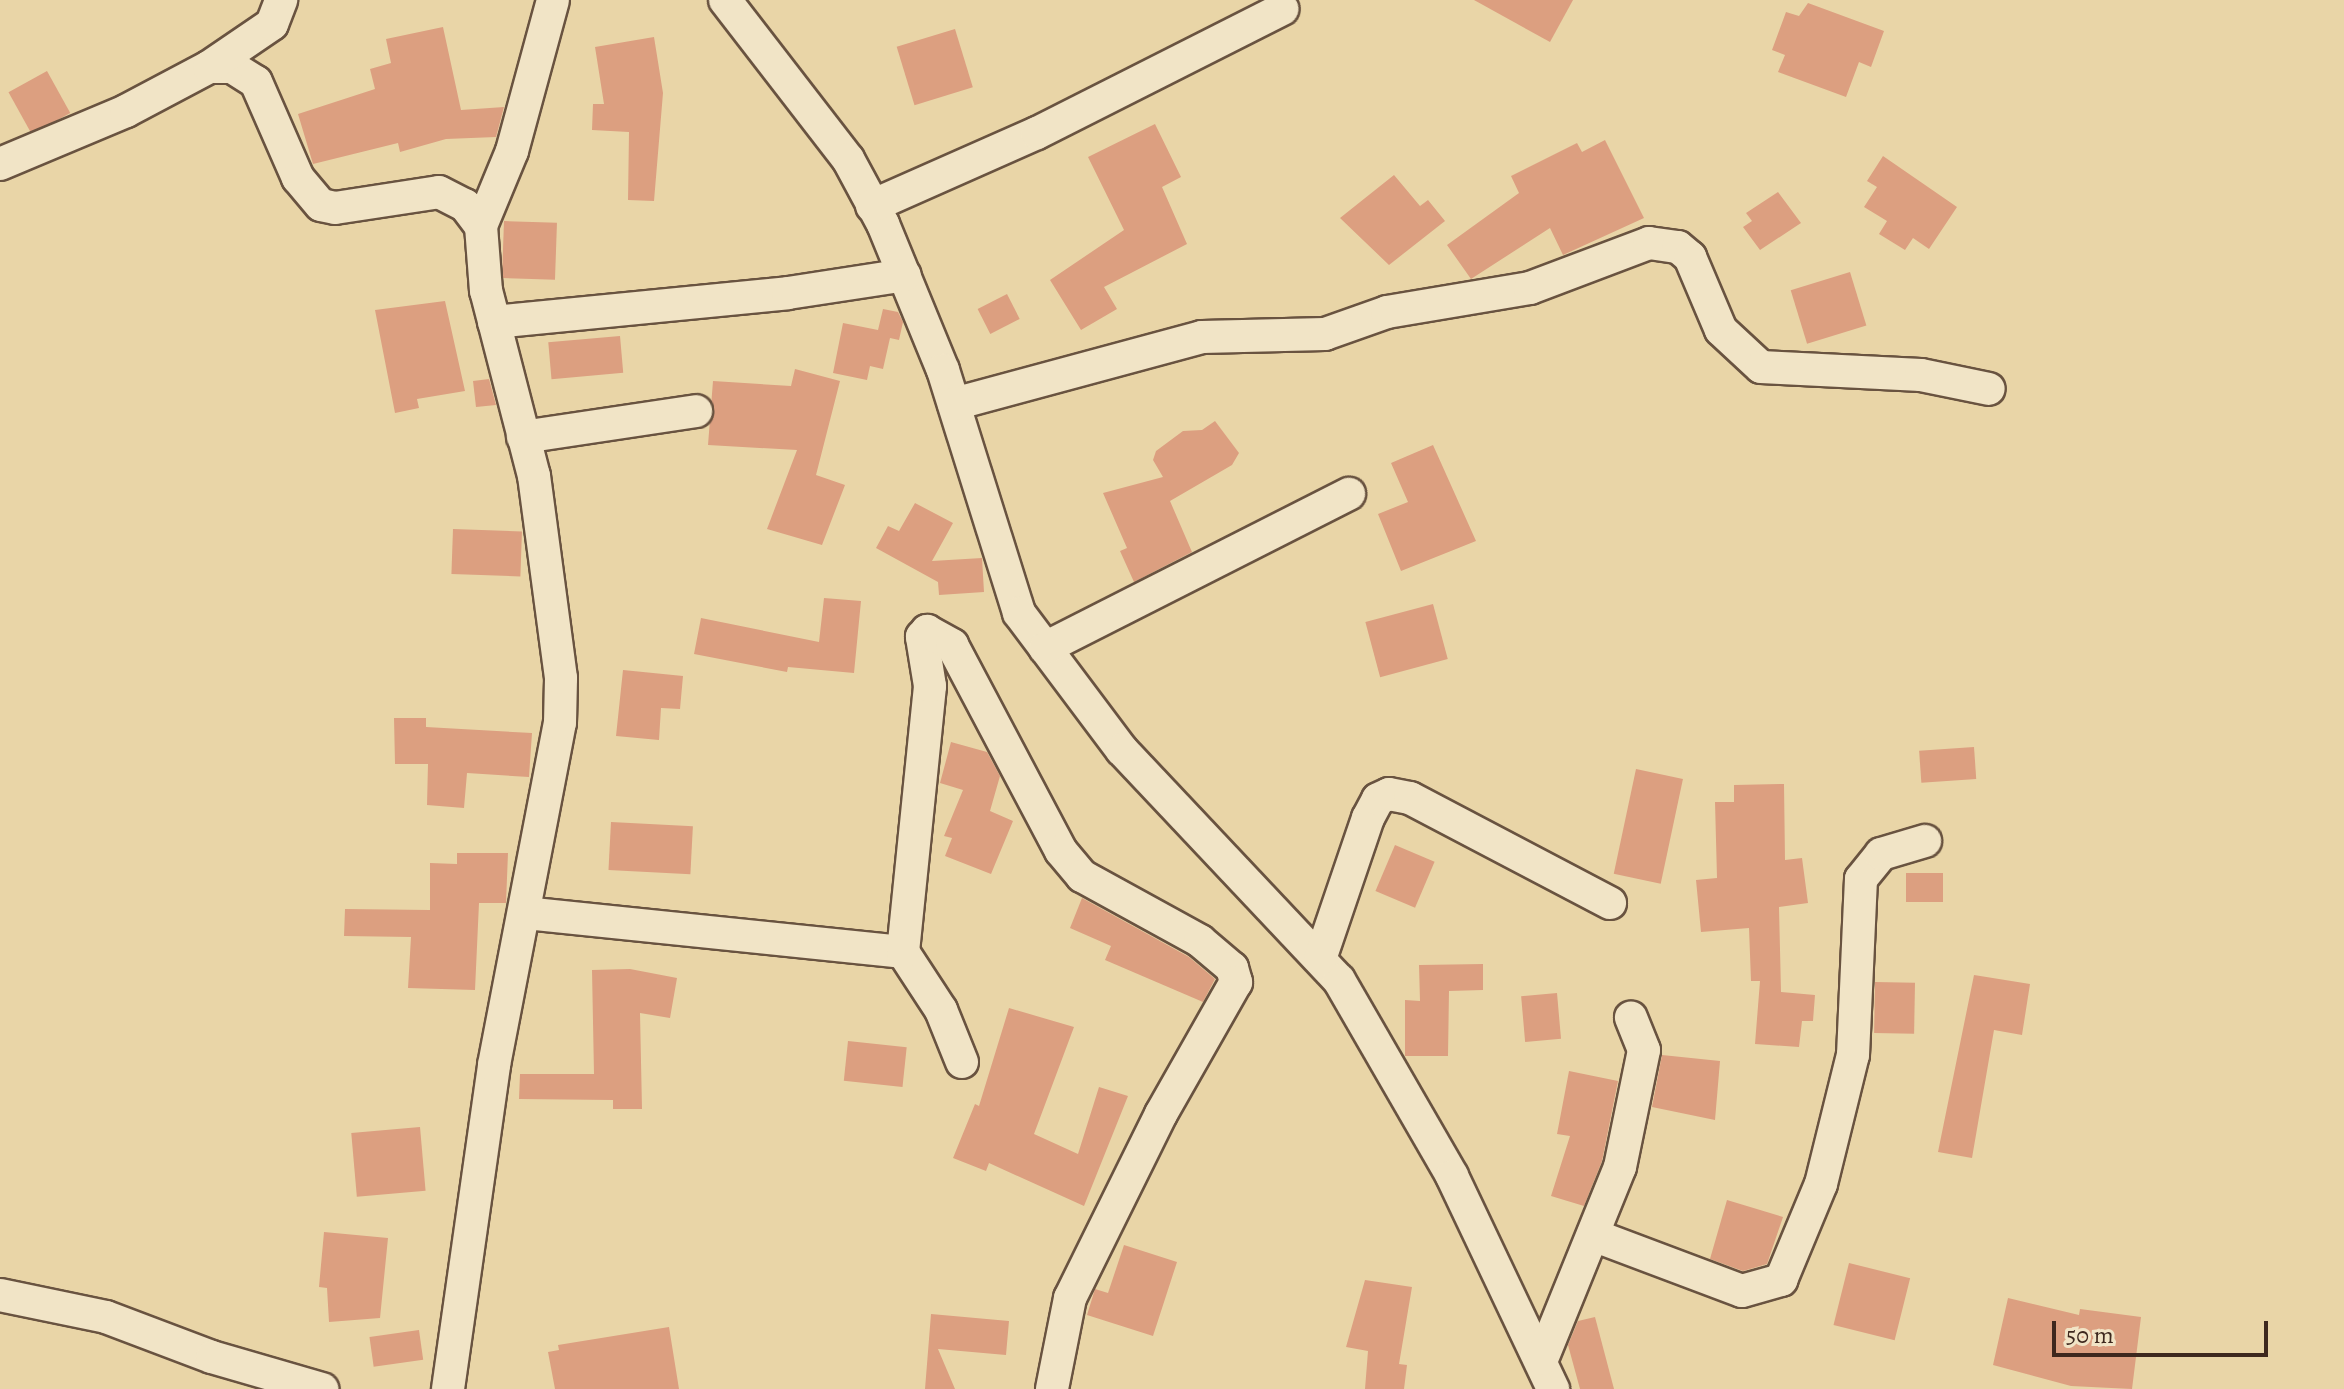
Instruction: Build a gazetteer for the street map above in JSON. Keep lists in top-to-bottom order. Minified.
{"scale_bar":"50 m"}
